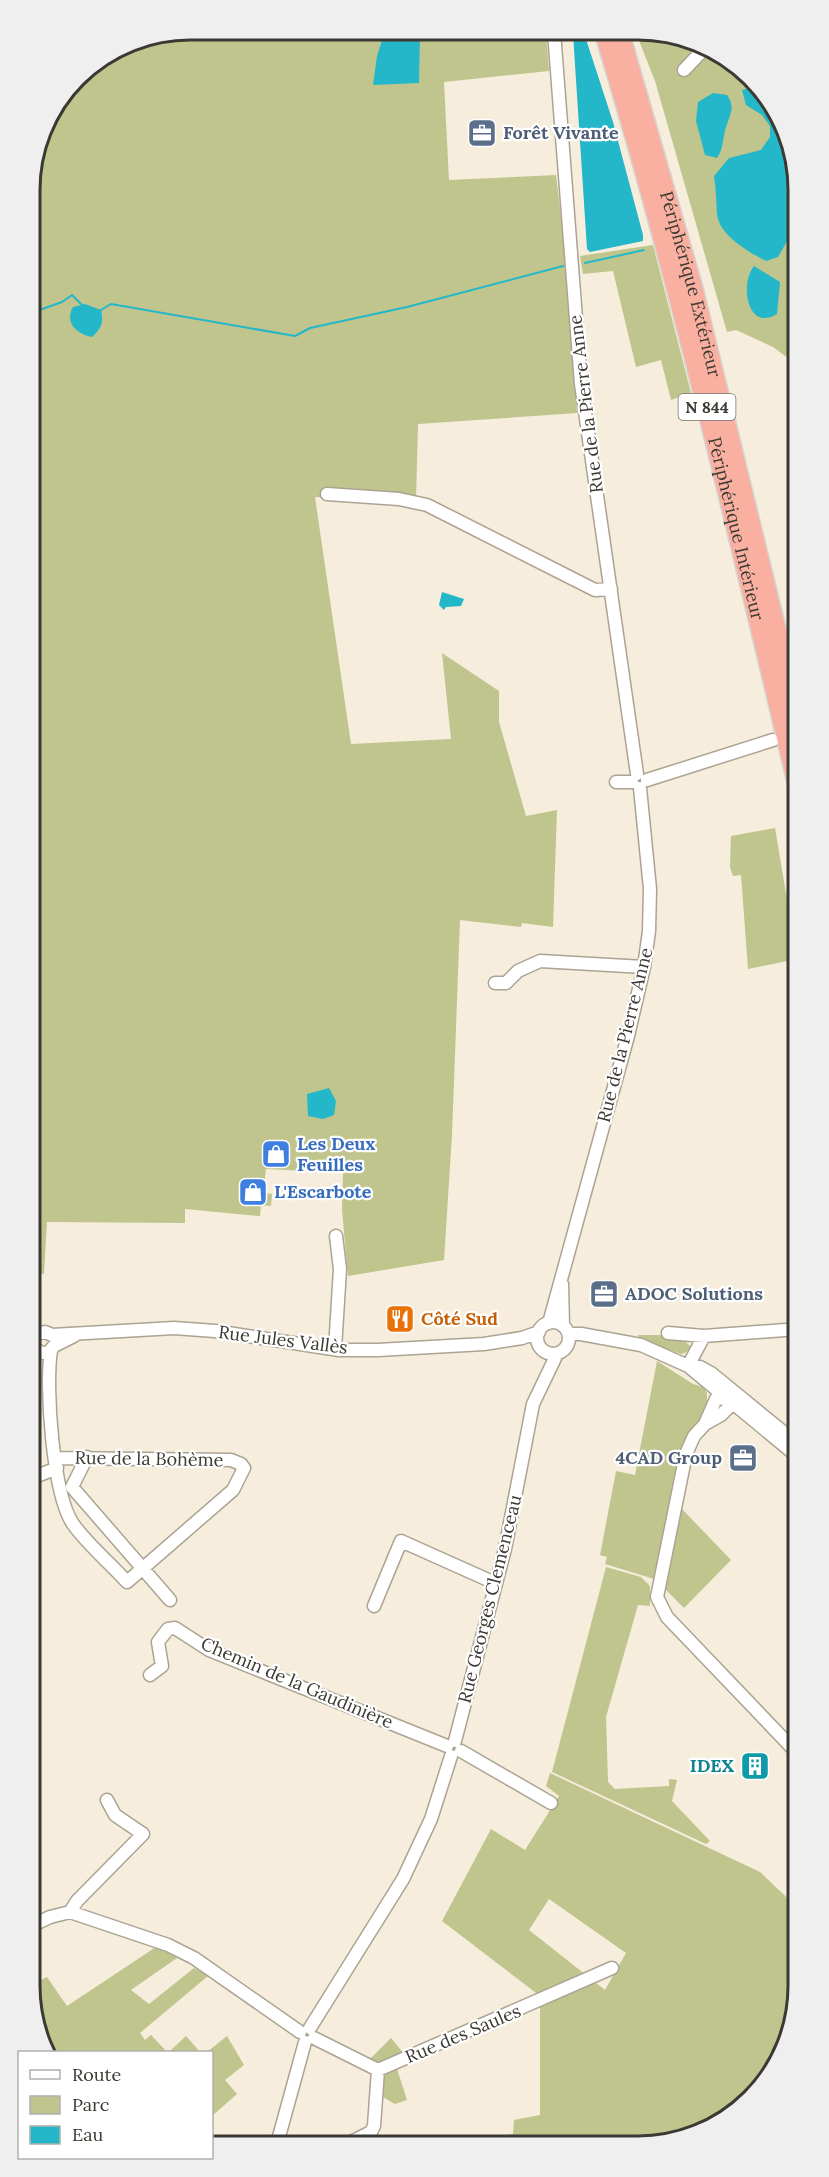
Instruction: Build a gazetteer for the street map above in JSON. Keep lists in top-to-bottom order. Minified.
{"streets":{"highway":["Périphérique Extérieur","N 844","Périphérique Intérieur"],"street":["Rue de la Pierre Anne","Rue Jules Vallès","Rue de la Bohème","Rue Georges Clemenceau","Chemin de la Gaudinière","Rue des Saules"]},"crossings":[["Rue Jules Vallès","Rue Georges Clemenceau"],["Rue Georges Clemenceau","Chemin de la Gaudinière"]],"places":{"office":["Forêt Vivante","ADOC Solutions","4CAD Group"],"shop":["Les Deux Feuilles","L'Escarbote"],"restaurant":["Côté Sud"],"building":["IDEX"]},"legend":["Route","Parc","Eau"]}
